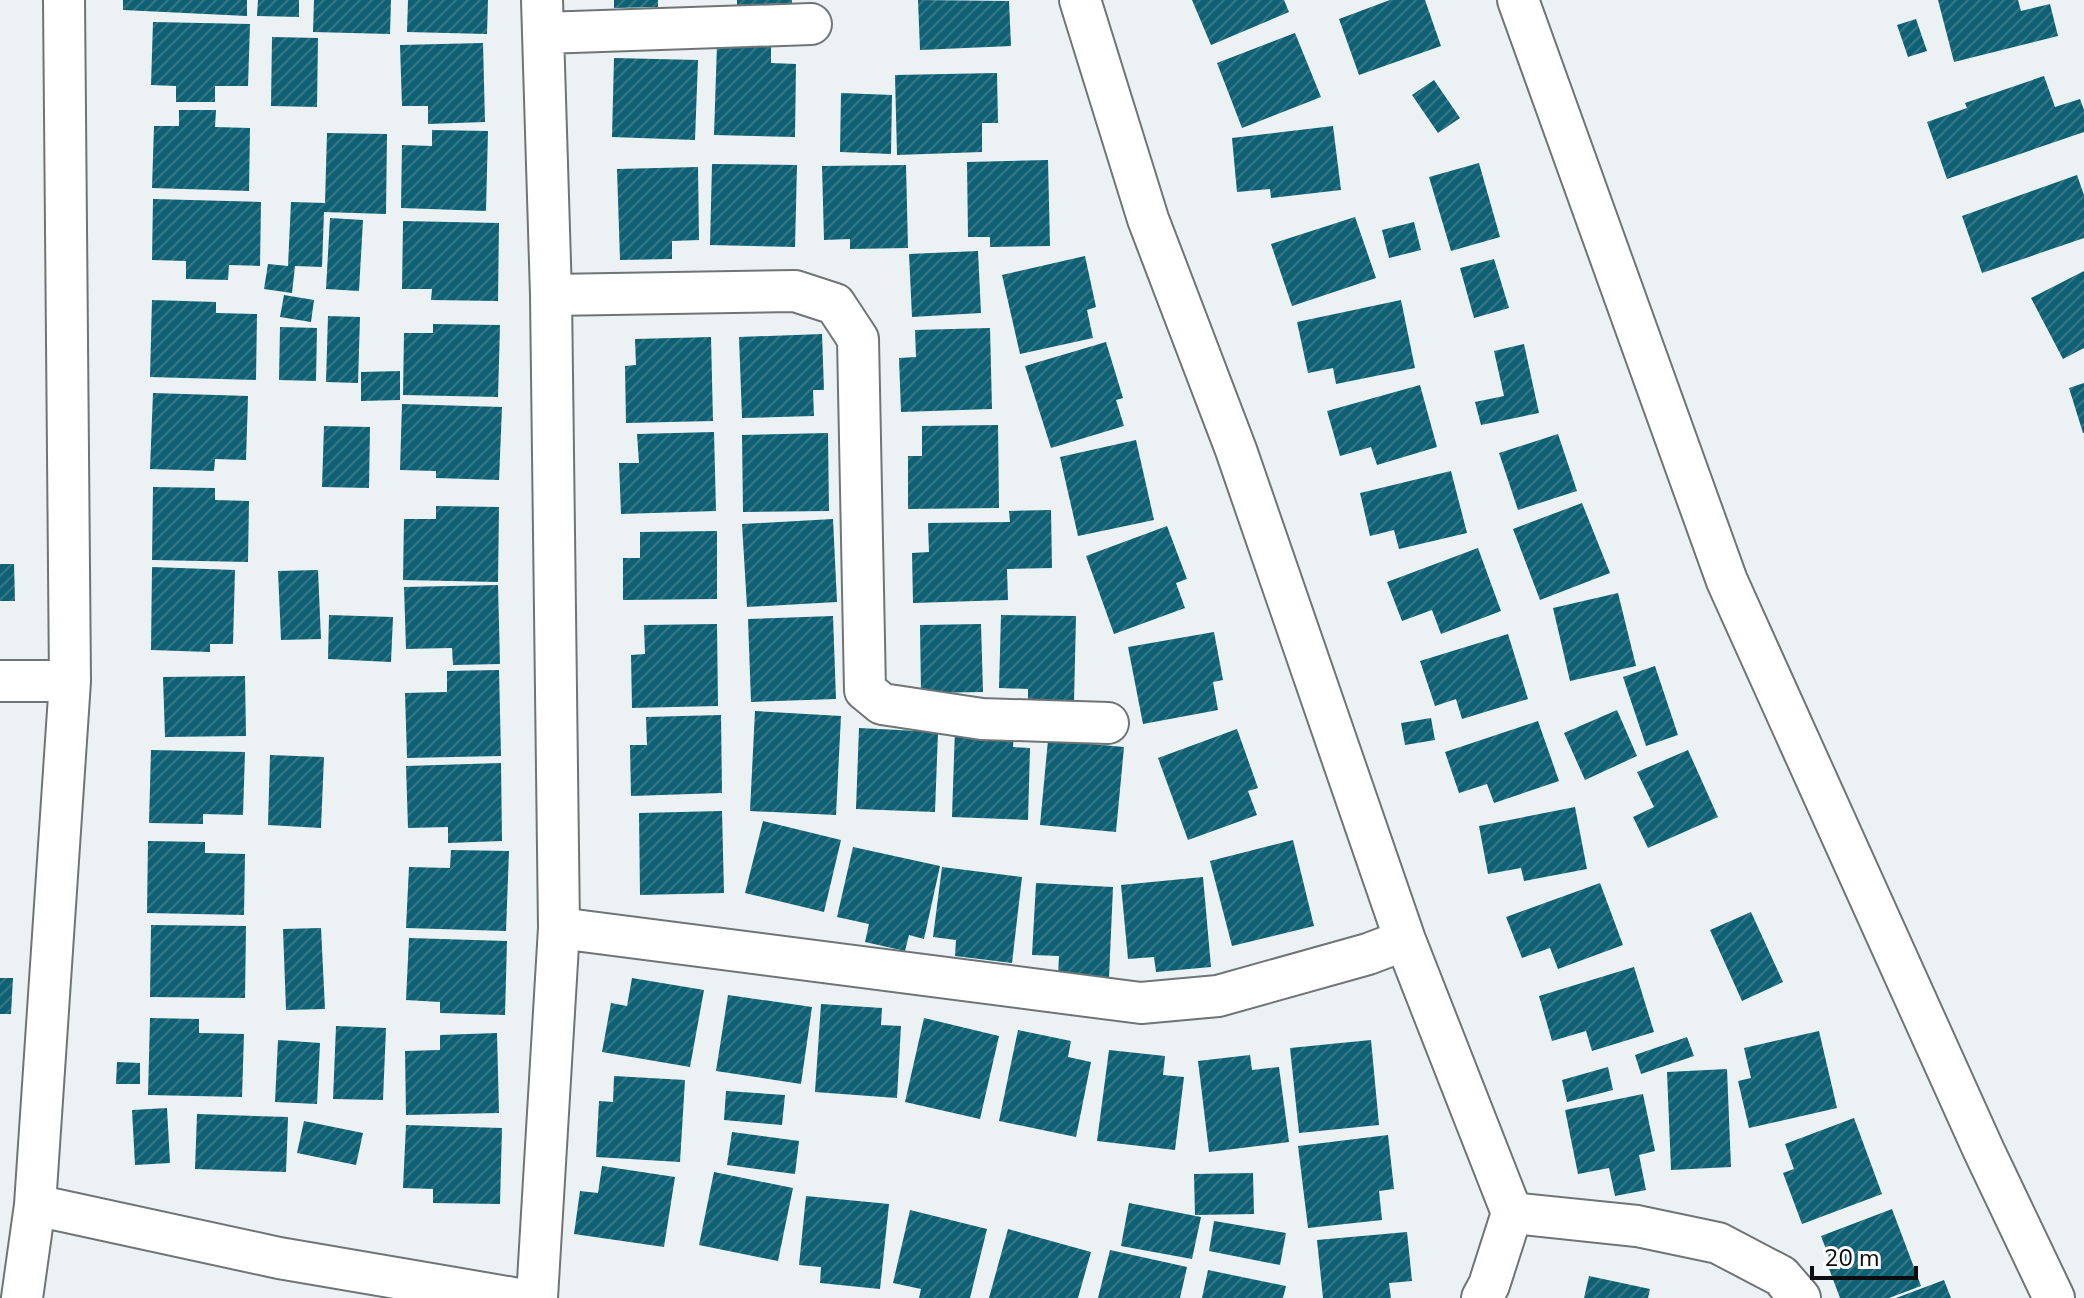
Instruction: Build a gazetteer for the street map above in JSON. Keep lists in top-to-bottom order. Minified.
{"scale_bar":"20 m"}
